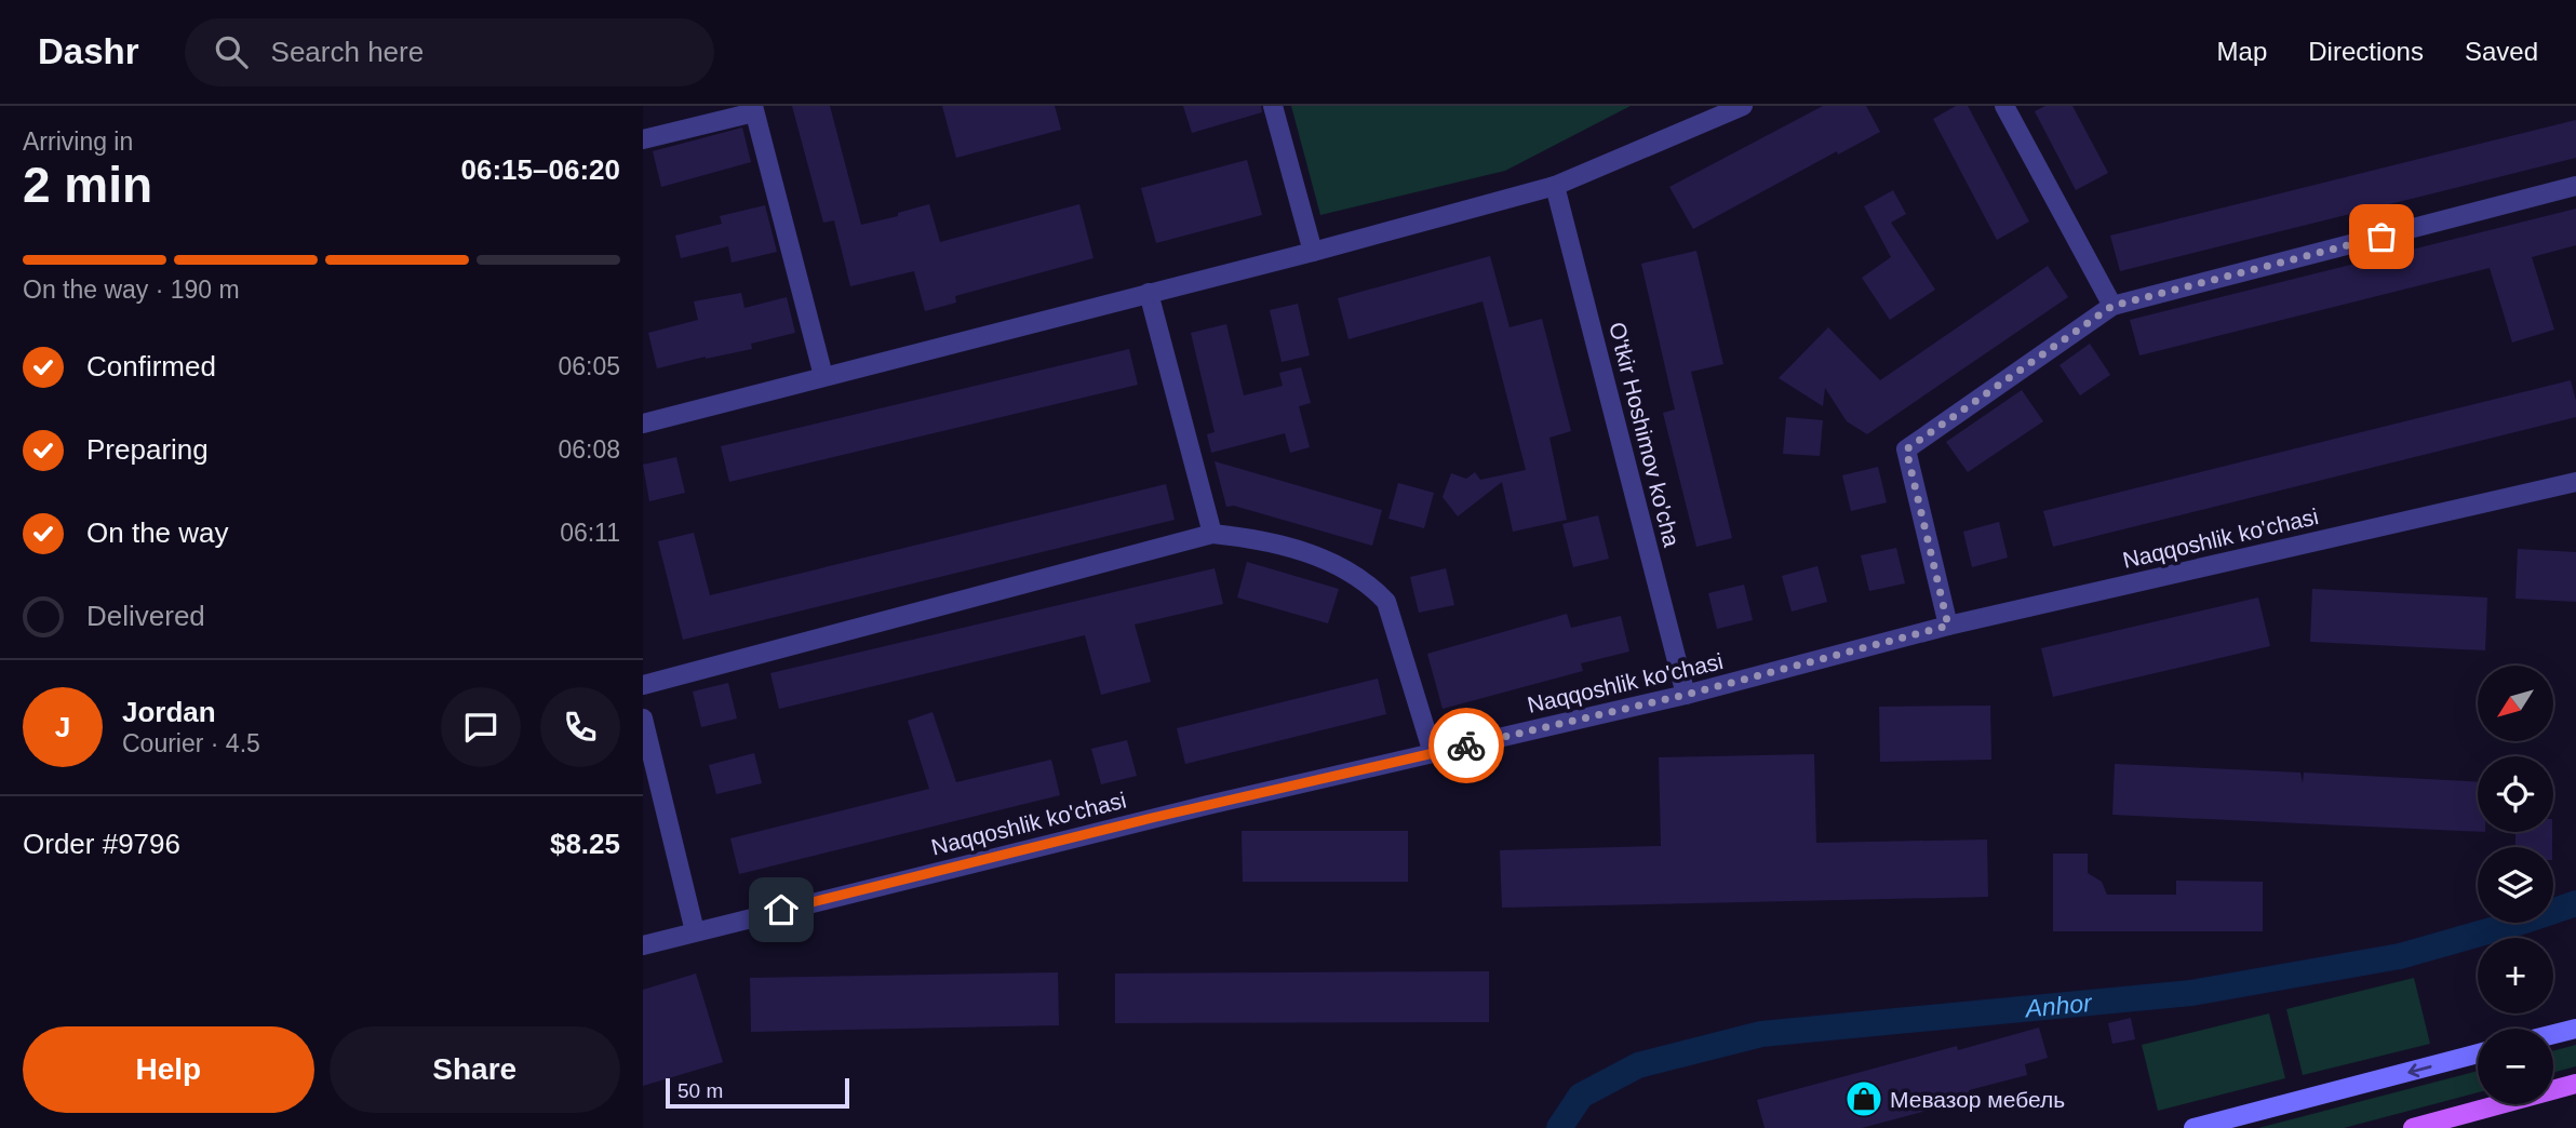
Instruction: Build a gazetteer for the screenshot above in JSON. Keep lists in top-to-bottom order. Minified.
{"streets":{"street":["O'tkir Hoshimov ko'cha","Naqqoshlik ko'chasi"]},"crossings":[["O'tkir Hoshimov ko'cha","Naqqoshlik ko'chasi"]],"water":["Anhor"],"places":{"shop":["Мевазор мебель"]},"scale_bar":"50 m","north":"bottom left","page":{"header":"Dashr","search":"Search here","nav":["Map","Directions","Saved"],"heading":["2 min","Arriving in","06:15–06:20"],"panel":["Jordan","Courier · 4.5","Order #9796","$8.25"],"bar":"On the way · 190 m","list":[["Confirmed","06:05"],["Preparing","06:08"],["On the way","06:11"],"Delivered"],"map_buttons":["+","−"],"round":"J","buttons":["Help","Share"],"scale":"50 m"}}
